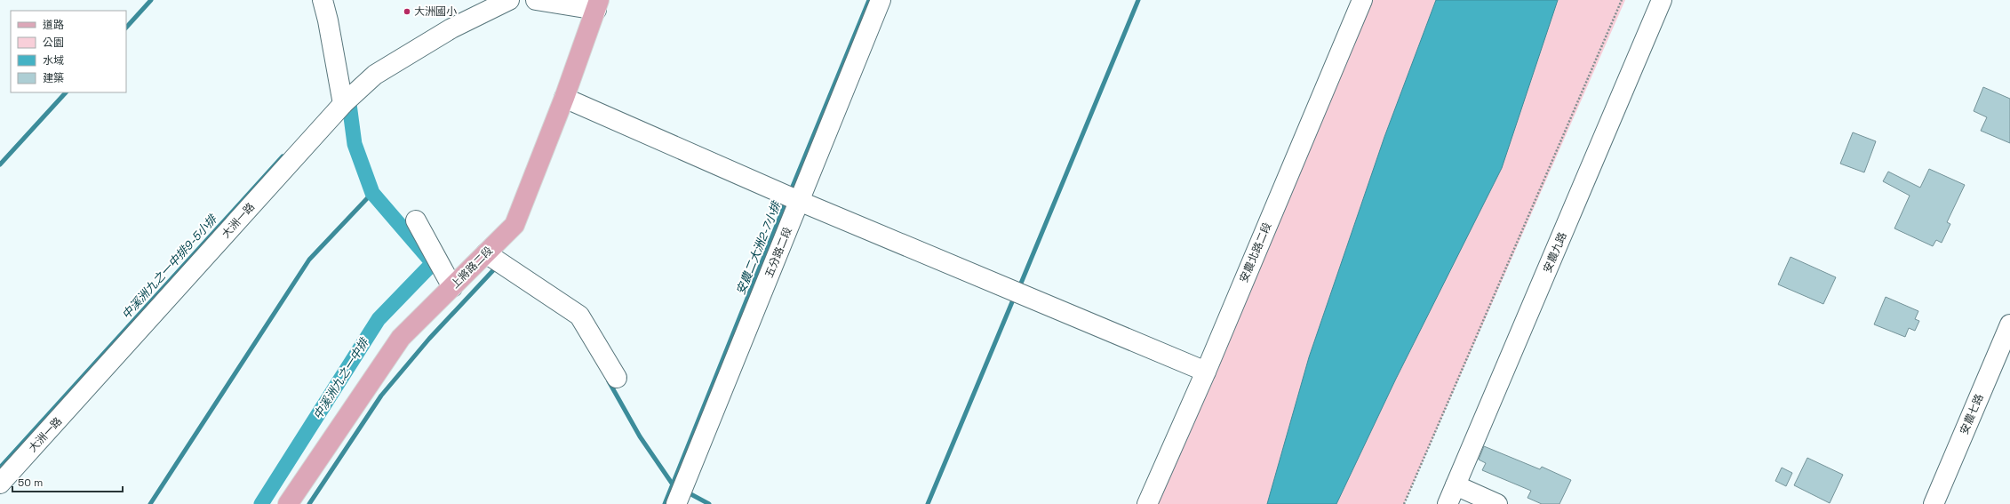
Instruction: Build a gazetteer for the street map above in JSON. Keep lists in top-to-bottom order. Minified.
{"streets":{"main road":["上將路二段"],"street":["大洲一路","五分路二段","安農北路二段","安農九路","安農七路"]},"water":["安農二大洲2-7小排","中溪洲九之一中排9-5小排","中溪洲九之一中排"],"places":["大洲國小"],"legend":["道路","公園","水域","建築"],"scale_bar":"50 m"}
